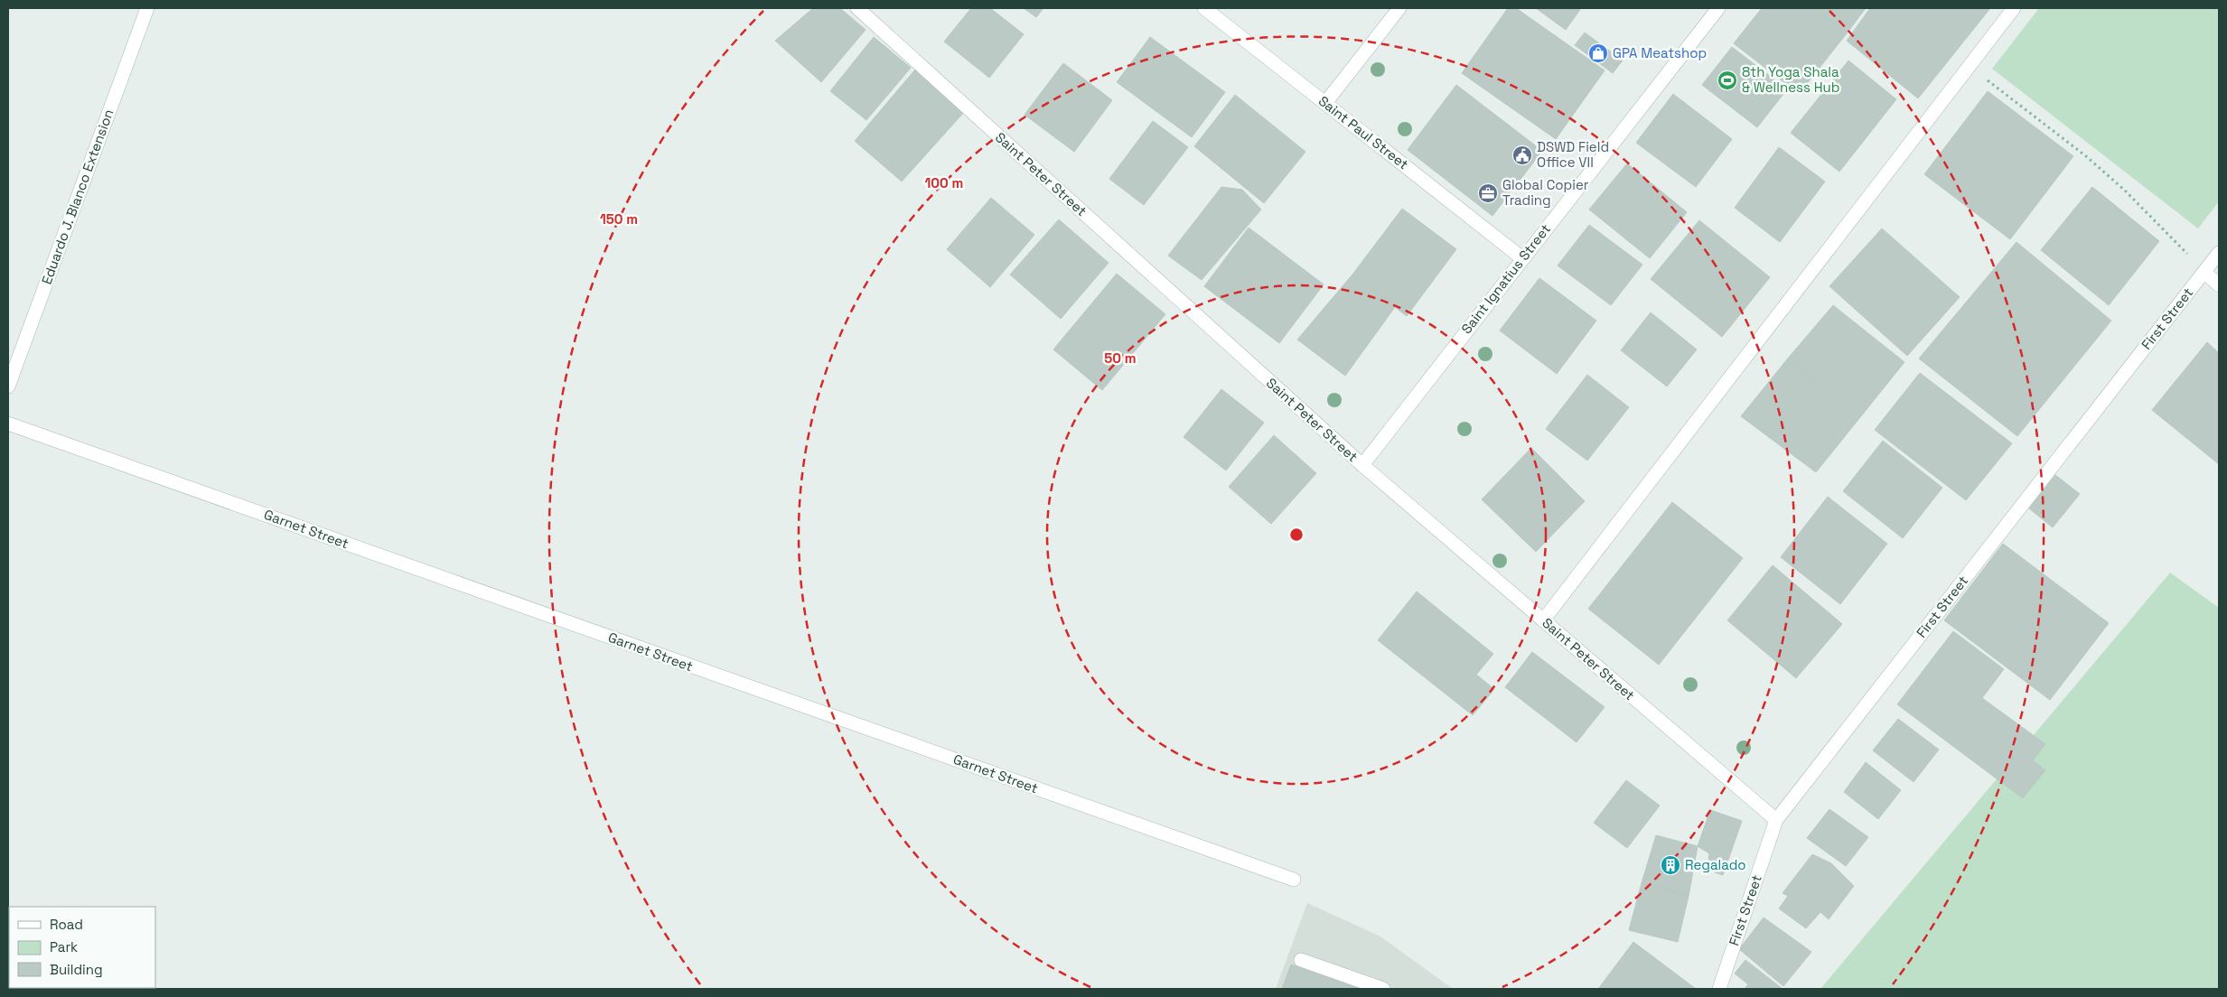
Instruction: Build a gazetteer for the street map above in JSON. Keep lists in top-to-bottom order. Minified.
{"streets":{"street":["Saint Paul Street","Saint Peter Street","Eduardo J. Blanco Extension","Saint Ignatius Street","First Street","Garnet Street"]},"crossings":[["Saint Paul Street","Saint Ignatius Street"],["Saint Peter Street","Saint Ignatius Street"],["Saint Peter Street","First Street"]],"places":{"shop":["GPA Meatshop"],"sports":["8th Yoga Shala & Wellness Hub"],"public building":["DSWD Field Office VII"],"office":["Global Copier Trading"],"building":["Regalado"]},"legend":["Road","Park","Building"],"rings":["100 m","150 m","50 m"]}
